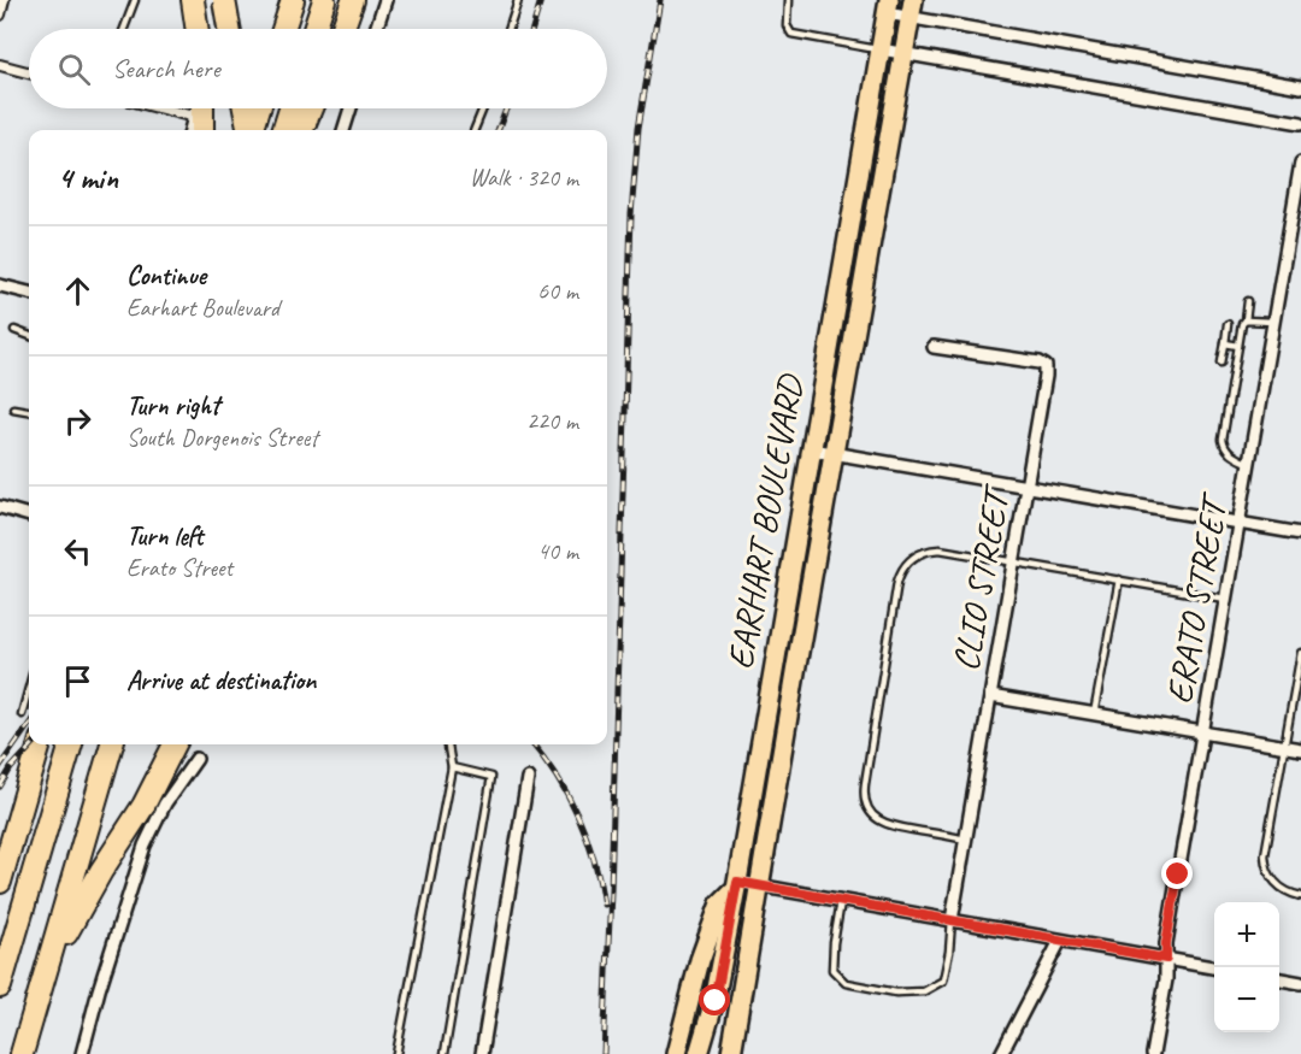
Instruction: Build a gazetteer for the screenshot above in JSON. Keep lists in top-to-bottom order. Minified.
{"streets":{"main road":["EARHART BOULEVARD"],"street":["CLIO STREET","ERATO STREET"]},"page":{"search":"Search here","heading":["4 min","Walk · 320 m"],"list":[["Continue","Earhart Boulevard","60 m"],["Turn right","South Dorgenois Street","220 m"],["Turn left","Erato Street","40 m"],"Arrive at destination"],"map_buttons":["+","−"]}}
